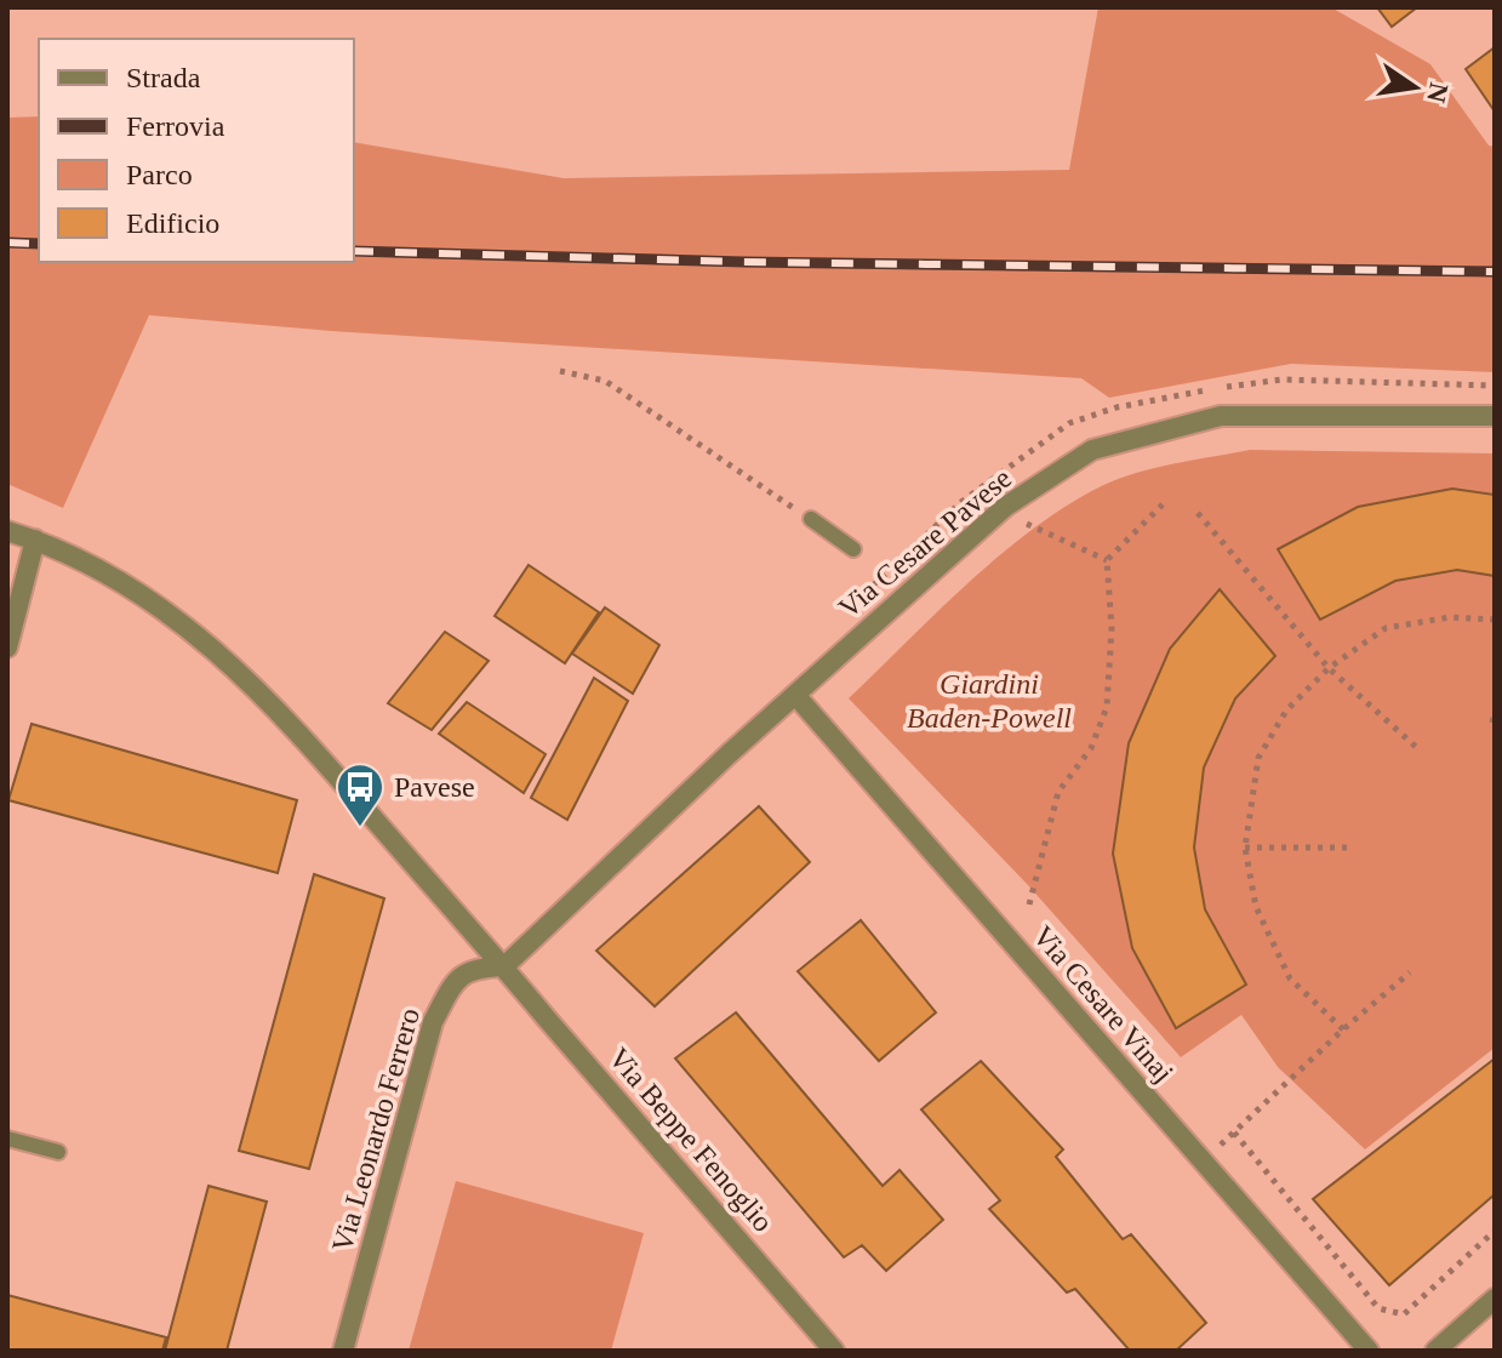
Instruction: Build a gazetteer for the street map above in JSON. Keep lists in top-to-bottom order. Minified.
{"streets":{"street":["Via Cesare Pavese","Via Cesare Vinaj","Via Leonardo Ferrero","Via Beppe Fenoglio"]},"crossings":[["Via Cesare Pavese","Via Cesare Vinaj"],["Via Cesare Pavese","Via Leonardo Ferrero"],["Via Cesare Pavese","Via Beppe Fenoglio"],["Via Leonardo Ferrero","Via Beppe Fenoglio"]],"parks":["Giardini Baden-Powell"],"places":{"bus stop":["Pavese"]},"legend":["Strada","Ferrovia","Parco","Edificio"],"north":"right"}
